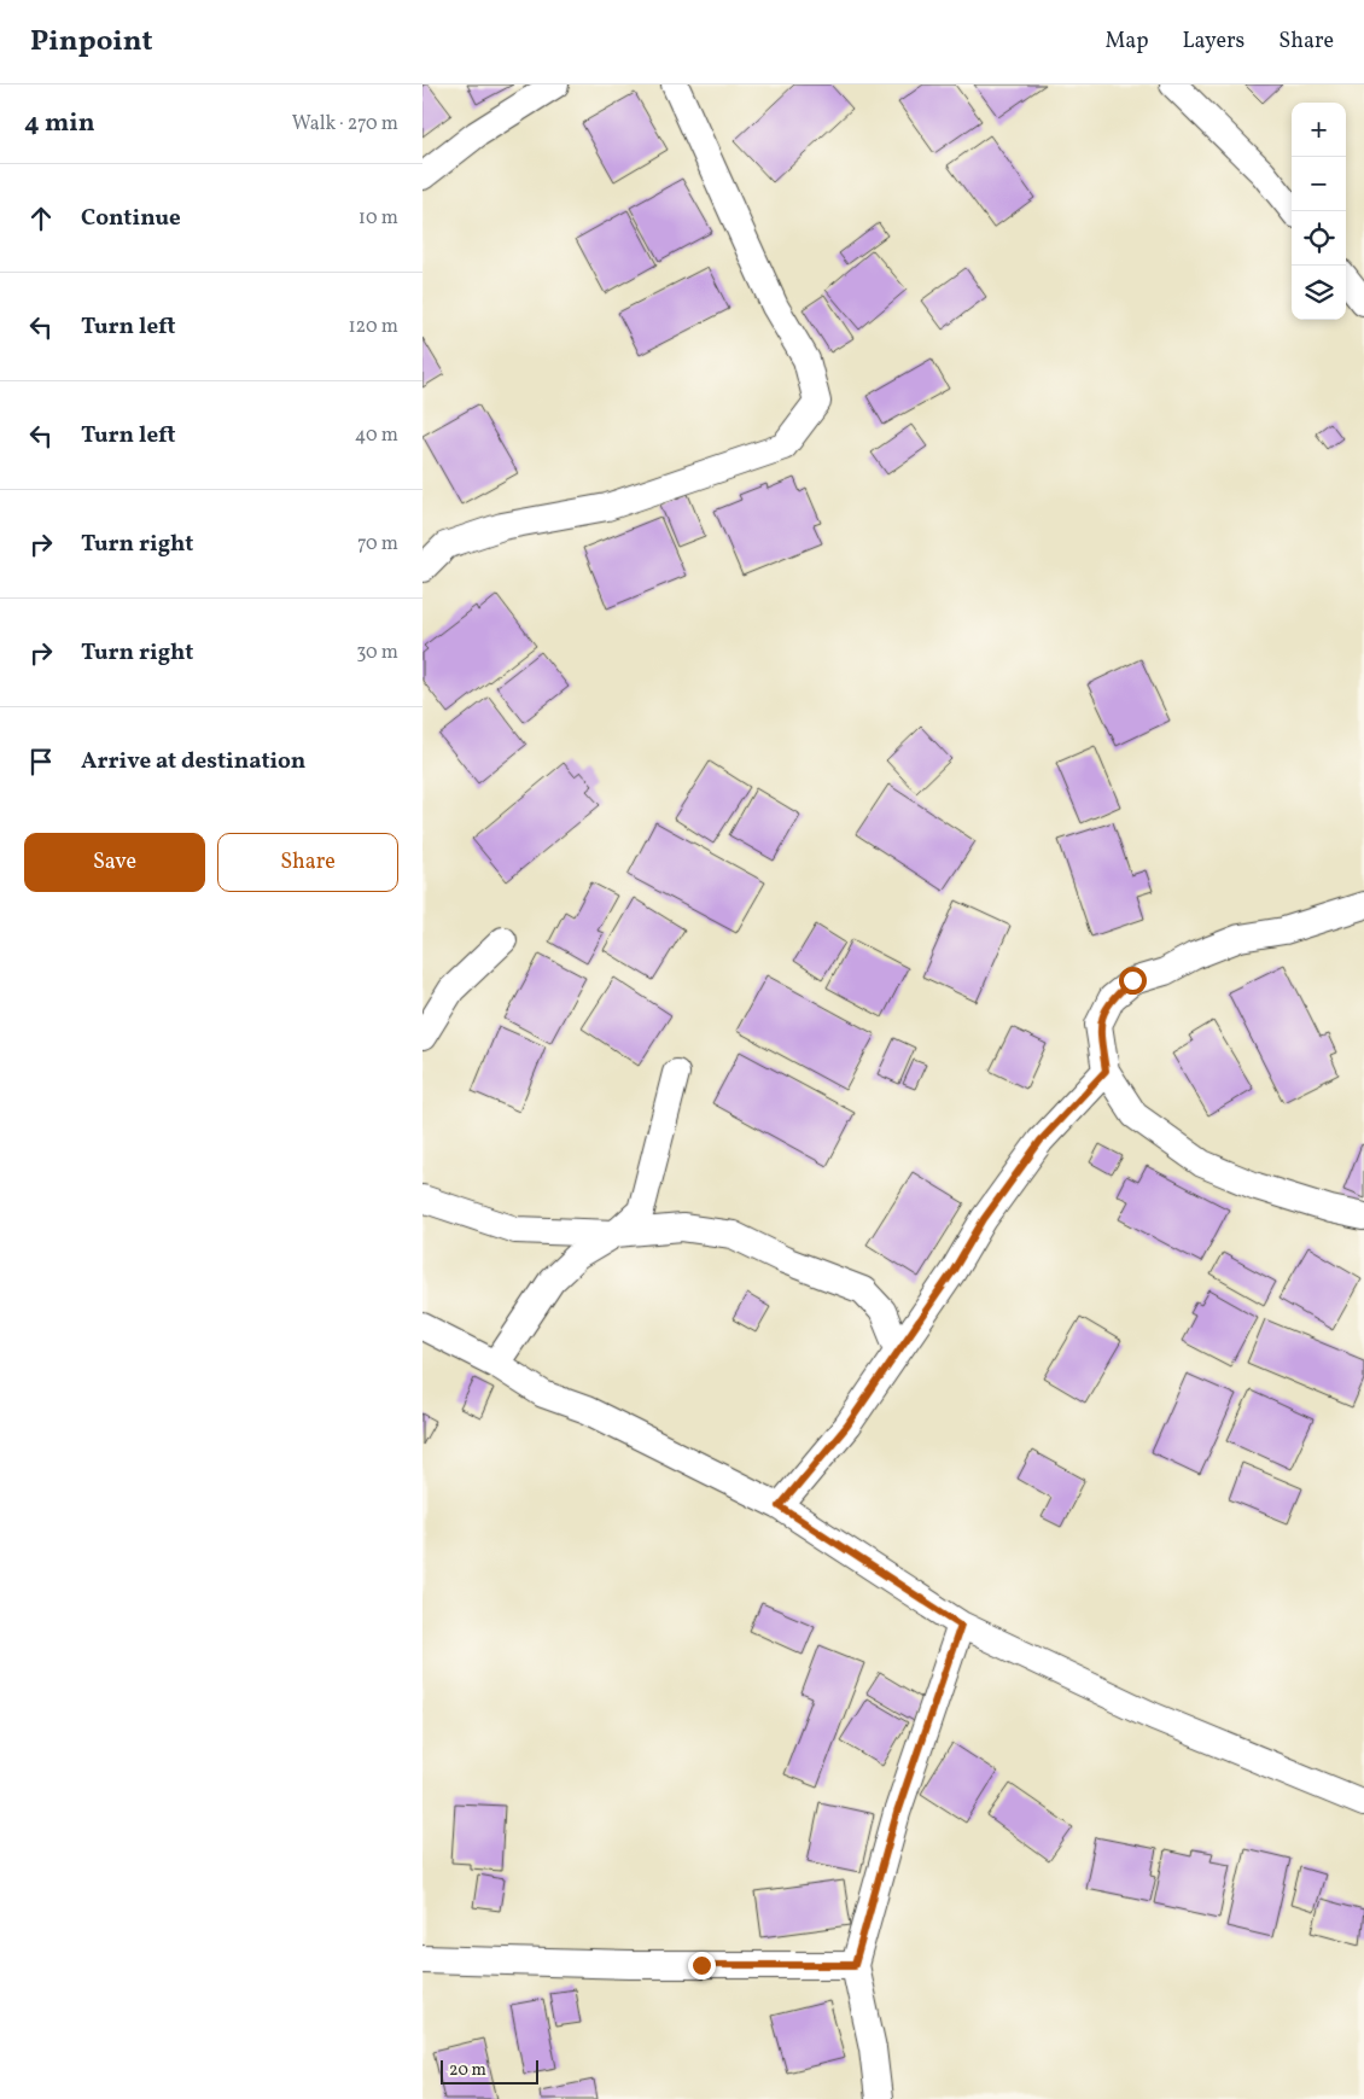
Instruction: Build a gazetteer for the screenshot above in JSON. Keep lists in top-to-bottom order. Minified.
{"scale_bar":"20 m","page":{"header":"Pinpoint","nav":["Map","Layers","Share"],"heading":["4 min","Walk · 270 m"],"map_buttons":["+","−"],"list":[["Continue","10 m"],["Turn left","120 m"],["Turn left","40 m"],["Turn right","70 m"],["Turn right","30 m"],"Arrive at destination"],"buttons":["Save","Share"],"scale":"20 m"}}
